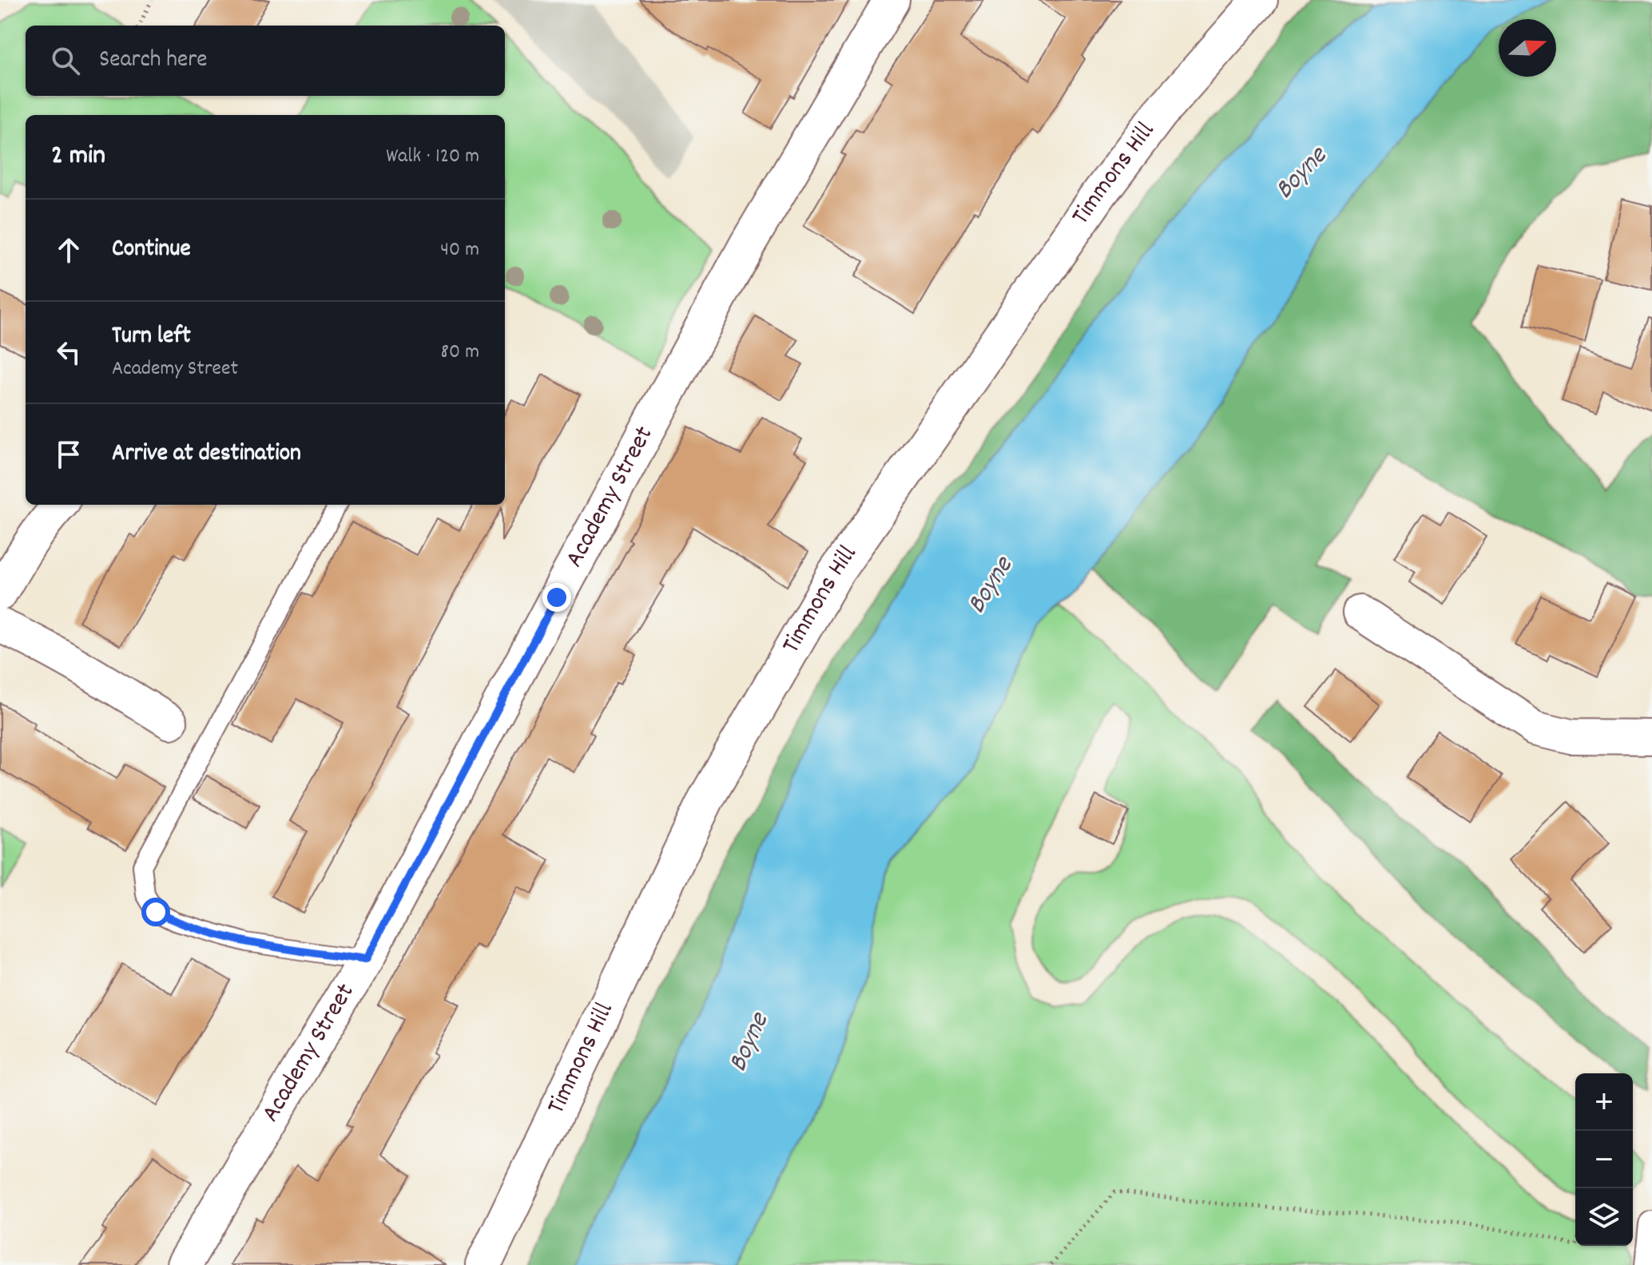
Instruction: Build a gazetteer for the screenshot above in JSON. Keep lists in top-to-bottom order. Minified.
{"streets":{"main road":["Timmons Hill","Academy Street"]},"water":["Boyne"],"north":"right","page":{"search":"Search here","heading":["2 min","Walk · 120 m"],"list":[["Continue","40 m"],["Turn left","Academy Street","80 m"],"Arrive at destination"],"map_buttons":["+","−"]}}
